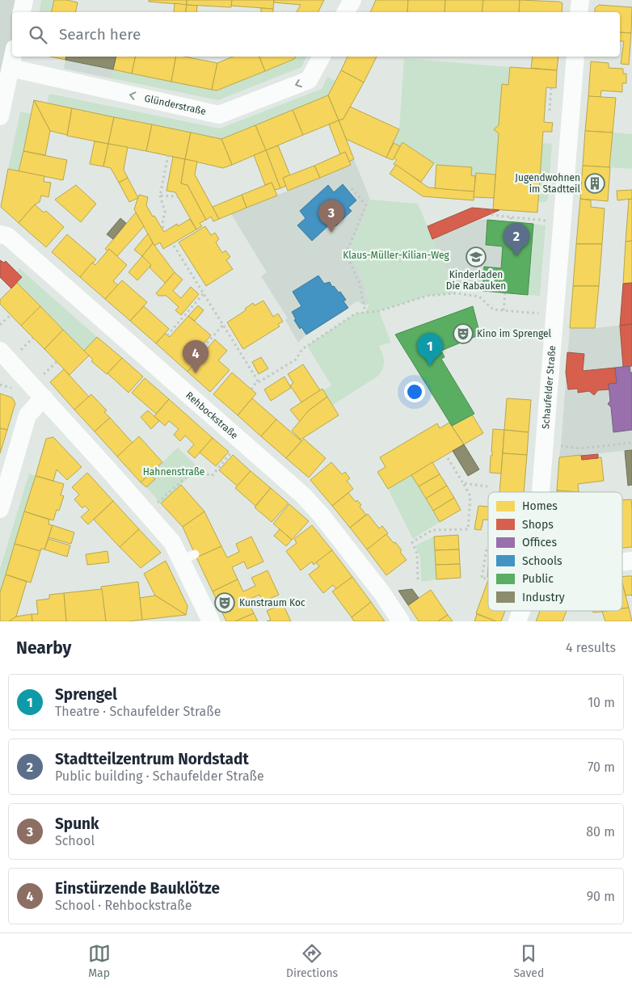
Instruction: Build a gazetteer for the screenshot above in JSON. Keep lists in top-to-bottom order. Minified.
{"streets":{"street":["Glünderstraße","Schaufelder Straße","Rehbockstraße"]},"one_way":["Glünderstraße"],"parks":["Klaus-Müller-Kilian-Weg","Hahnenstraße"],"places":{"building":["Jugendwohnen im Stadtteil"],"school or university":["Kinderladen Die Rabauken"],"theatre":["Kino im Sprengel","Kunstraum Koc"]},"legend":["Homes","Shops","Offices","Schools","Public","Industry"],"page":{"search":"Search here","pins":["3","2","1","4"],"heading":["Nearby","4 results"],"list":[{"mark":"1","name":"Sprengel","note":"Theatre · Schaufelder Straße","value":"10 m"},{"mark":"2","name":"Stadtteilzentrum Nordstadt","note":"Public building · Schaufelder Straße","value":"70 m"},{"mark":"3","name":"Spunk","note":"School","value":"80 m"},{"mark":"4","name":"Einstürzende Bauklötze","note":"School · Rehbockstraße","value":"90 m"}],"nav":["Map","Directions","Saved"]}}
